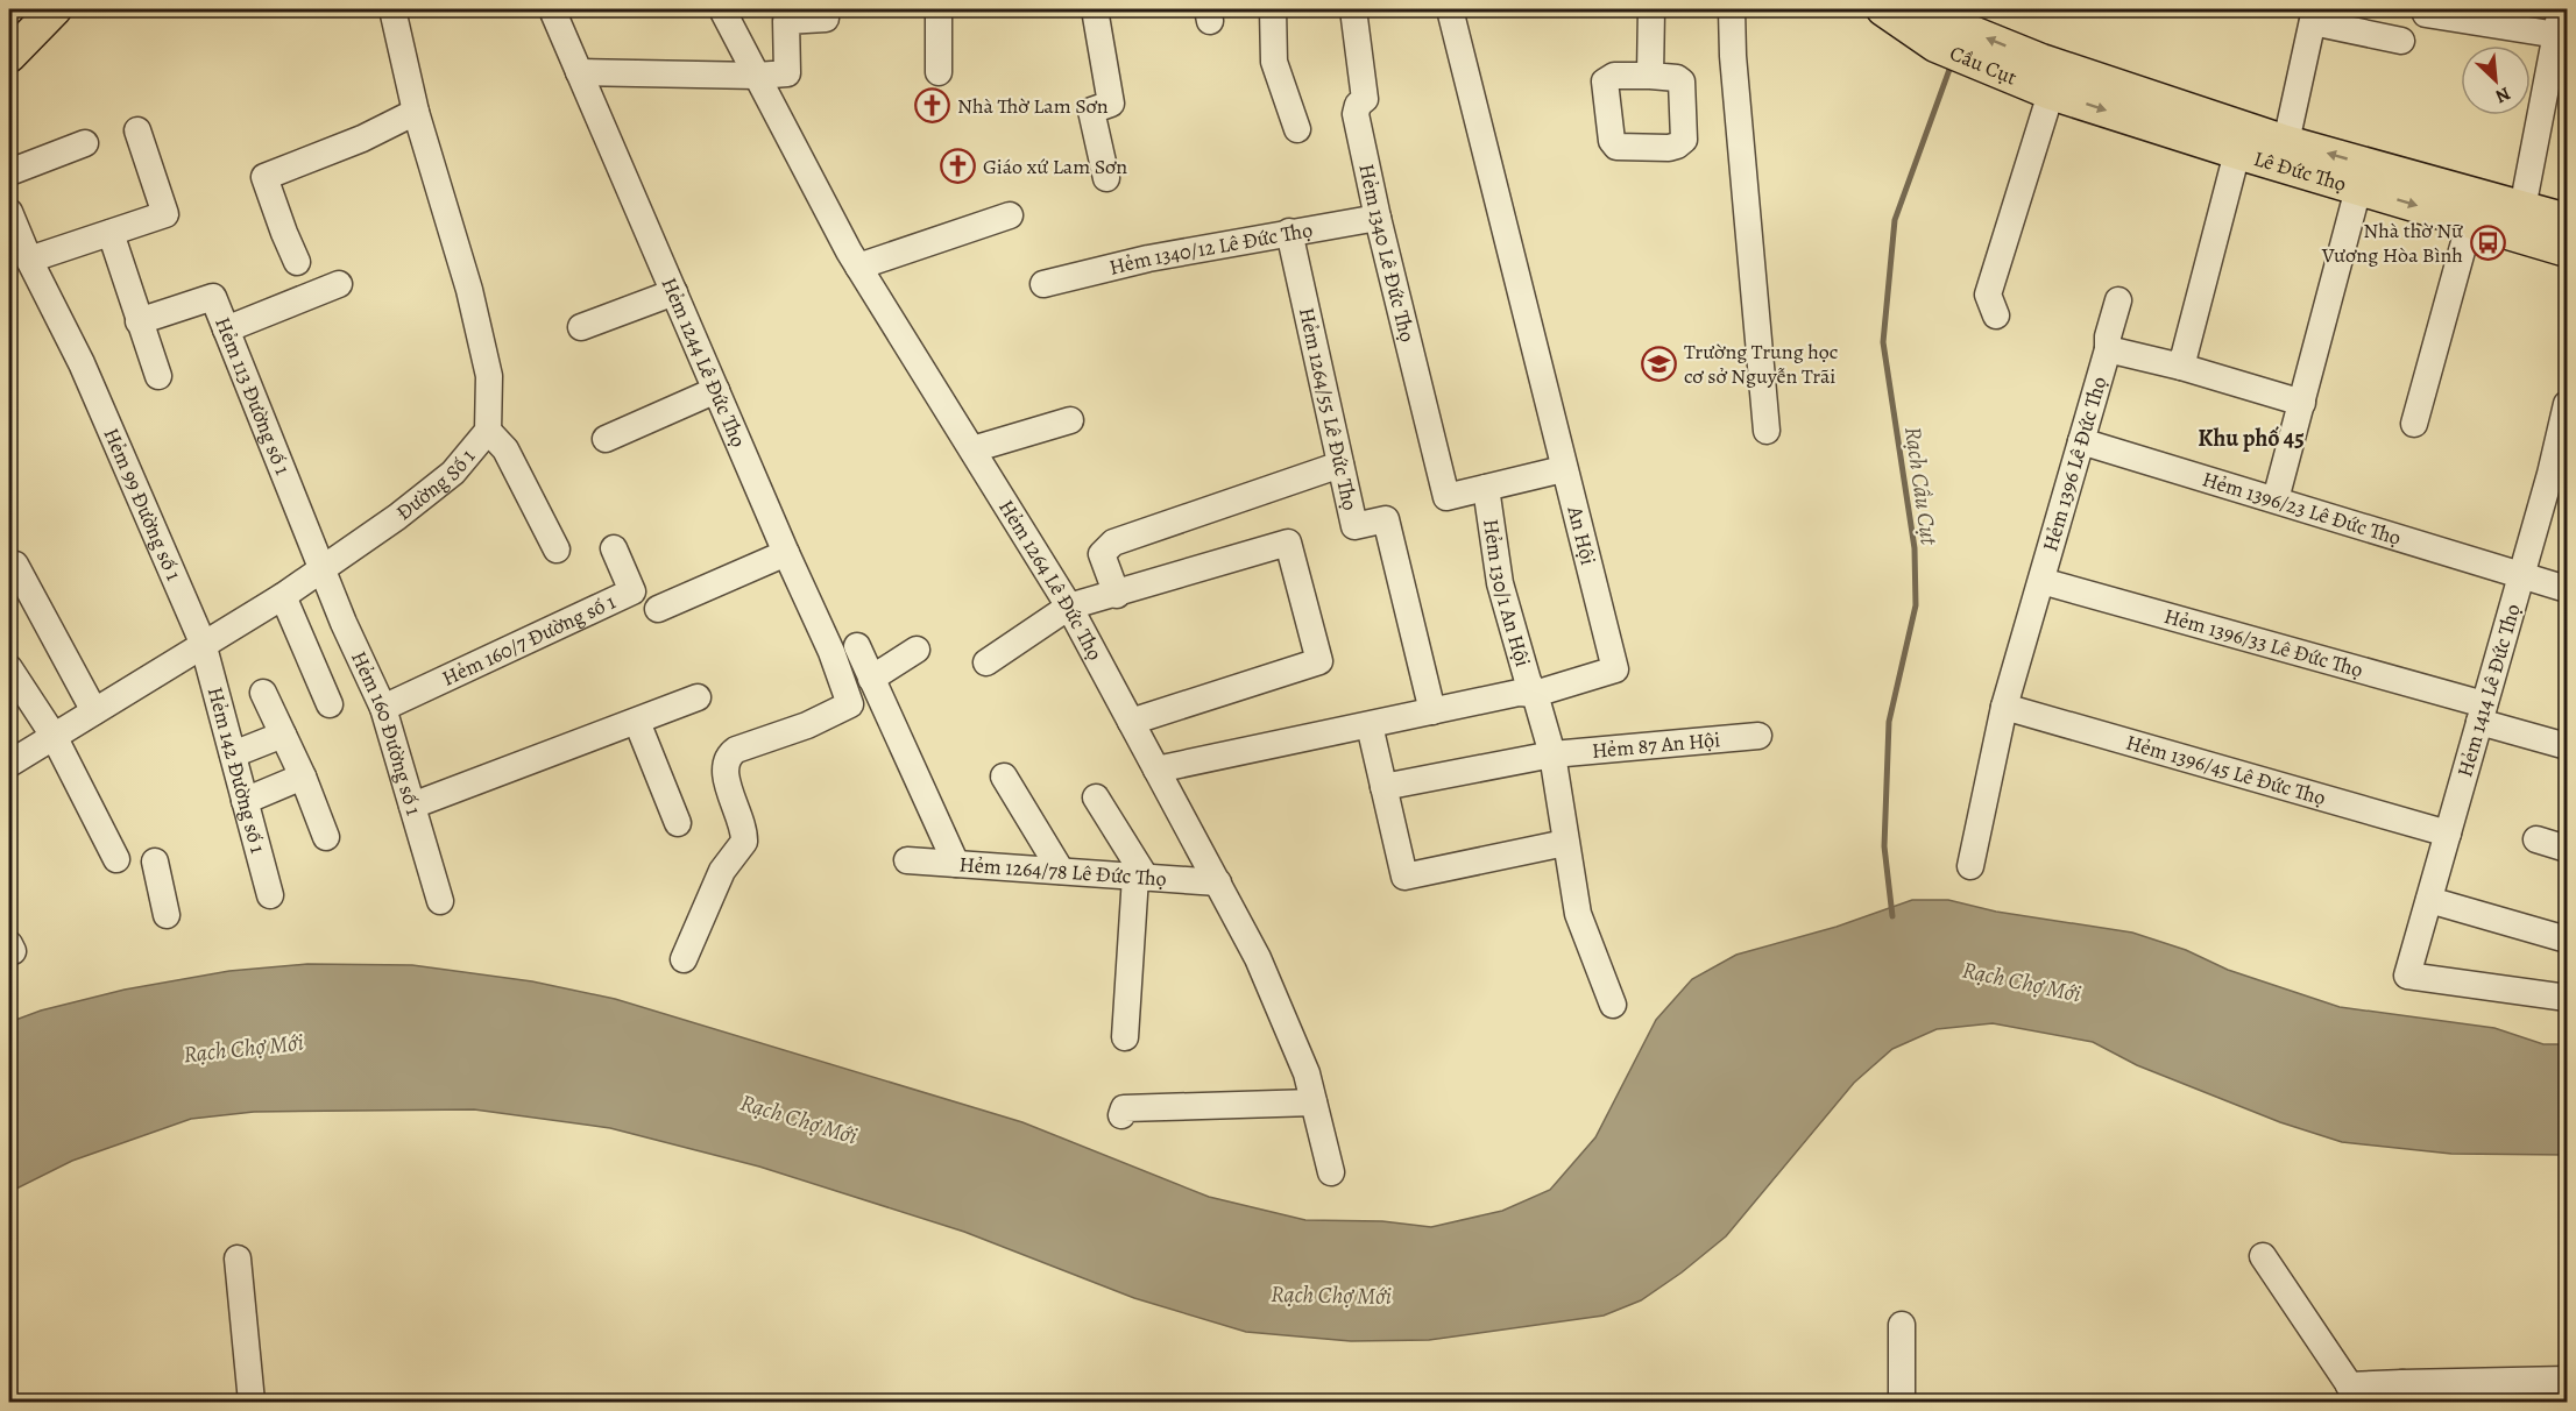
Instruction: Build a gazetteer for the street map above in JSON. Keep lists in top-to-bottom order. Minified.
{"streets":{"main road":["Cầu Cụt","Lê Đức Thọ"],"street":["Hẻm 1340/12 Lê Đức Thọ","Hẻm 1340 Lê Đức Thọ","Hẻm 1244 Lê Đức Thọ","Hẻm 113 Đường số 1","Hẻm 1264/55 Lê Đức Thọ","Hẻm 1396 Lê Đức Thọ","Đường Số 1","Hẻm 99 Đường số 1","Hẻm 1396/23 Lê Đức Thọ","An Hội","Hẻm 1264 Lê Đức Thọ","Hẻm 130/1 An Hội","Hẻm 160/7 Đường số 1","Hẻm 1396/33 Lê Đức Thọ","Hẻm 1414 Lê Đức Thọ","Hẻm 160 Đường số 1","Hẻm 87 An Hội","Hẻm 142 Đường số 1","Hẻm 1396/45 Lê Đức Thọ","Hẻm 1264/78 Lê Đức Thọ"]},"crossings":[["Cầu Cụt","Lê Đức Thọ"],["Hẻm 1340/12 Lê Đức Thọ","Hẻm 1340 Lê Đức Thọ"],["Hẻm 1340/12 Lê Đức Thọ","Hẻm 1264/55 Lê Đức Thọ"],["Hẻm 1340 Lê Đức Thọ","Hẻm 130/1 An Hội"],["Hẻm 113 Đường số 1","Đường Số 1"],["Hẻm 113 Đường số 1","Hẻm 160 Đường số 1"],["Hẻm 1396 Lê Đức Thọ","Hẻm 1396/23 Lê Đức Thọ"],["Hẻm 1396 Lê Đức Thọ","Hẻm 1396/33 Lê Đức Thọ"],["Hẻm 1396 Lê Đức Thọ","Hẻm 1396/45 Lê Đức Thọ"],["Đường Số 1","Hẻm 99 Đường số 1"],["Đường Số 1","Hẻm 160 Đường số 1"],["Đường Số 1","Hẻm 142 Đường số 1"],["Hẻm 99 Đường số 1","Hẻm 142 Đường số 1"],["Hẻm 1396/23 Lê Đức Thọ","Hẻm 1414 Lê Đức Thọ"],["An Hội","Hẻm 130/1 An Hội"],["Hẻm 1264 Lê Đức Thọ","Hẻm 1264/78 Lê Đức Thọ"],["Hẻm 160/7 Đường số 1","Hẻm 160 Đường số 1"],["Hẻm 1396/33 Lê Đức Thọ","Hẻm 1414 Lê Đức Thọ"],["Hẻm 1414 Lê Đức Thọ","Hẻm 1396/45 Lê Đức Thọ"]],"districts":["Khu phố 45"],"water":["Rạch Cầu Cụt","Rạch Chợ Mới"],"places":{"church":["Nhà Thờ Lam Sơn","Giáo xứ Lam Sơn"],"bus stop":["Nhà thờ Nữ Vương Hòa Bình"],"school or university":["Trường Trung học cơ sở Nguyễn Trãi"]},"north":"bottom right"}
